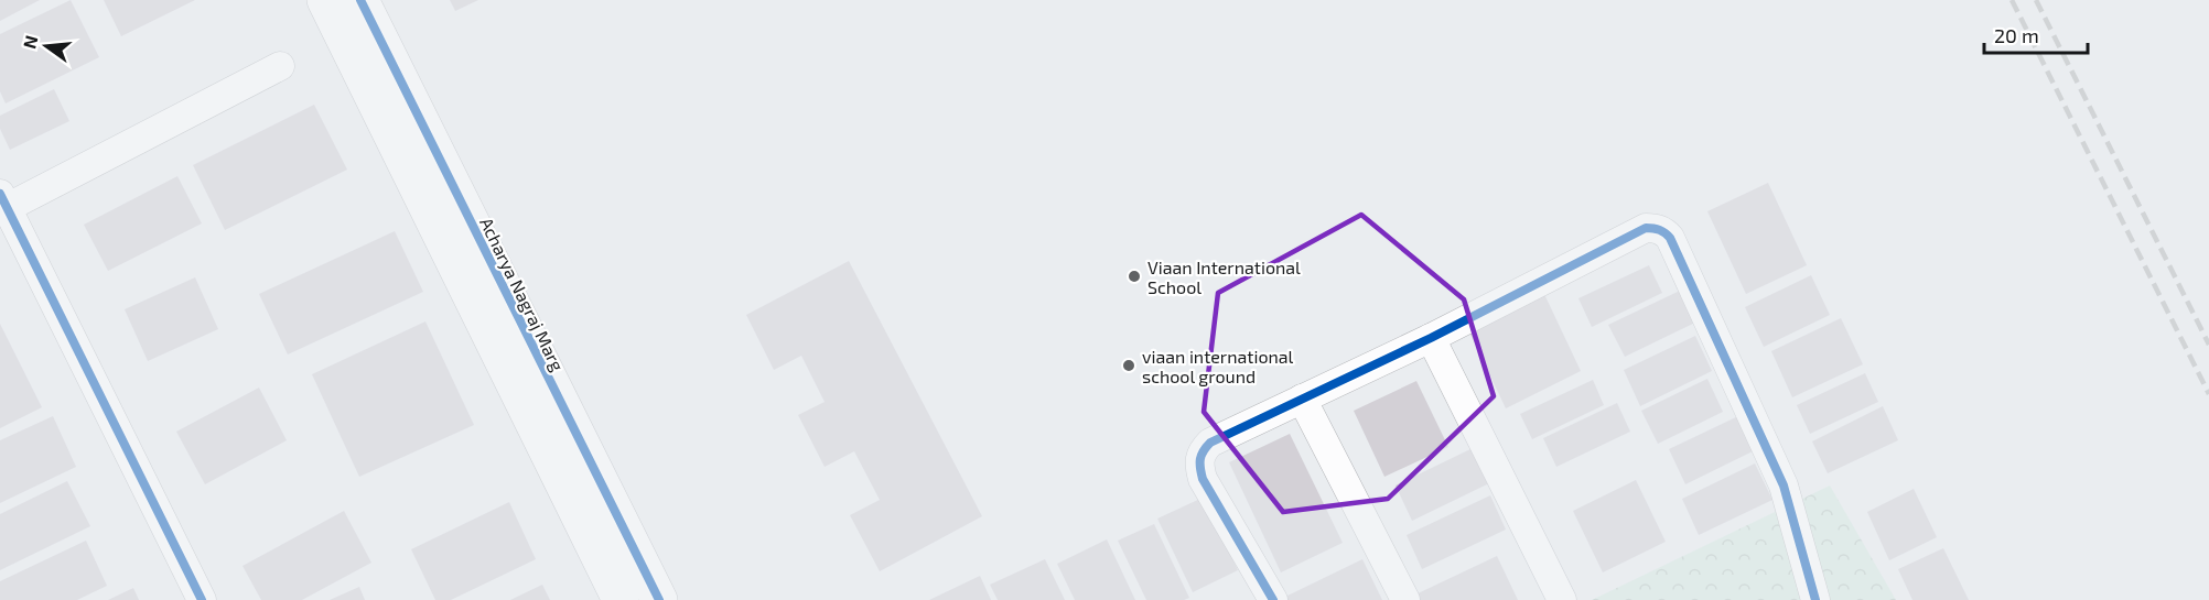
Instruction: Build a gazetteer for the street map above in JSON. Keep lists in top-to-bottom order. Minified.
{"streets":{"street":["Acharya Nagraj Marg"]},"places":["Viaan International School","viaan international school ground"],"scale_bar":"20 m","north":"left"}
